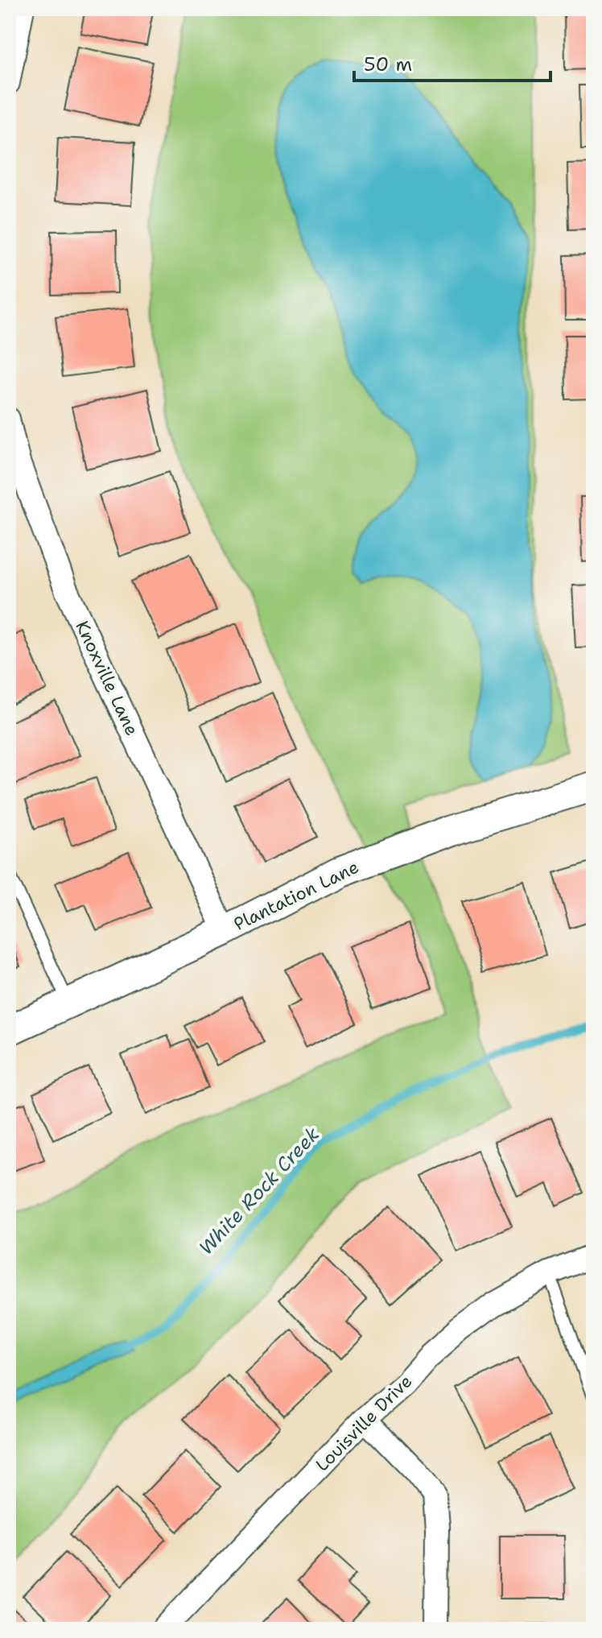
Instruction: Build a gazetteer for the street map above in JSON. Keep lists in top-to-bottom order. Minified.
{"streets":{"street":["Knoxville Lane","Plantation Lane","Louisville Drive"]},"crossings":[["Knoxville Lane","Plantation Lane"]],"water":["White Rock Creek"],"scale_bar":"50 m"}
